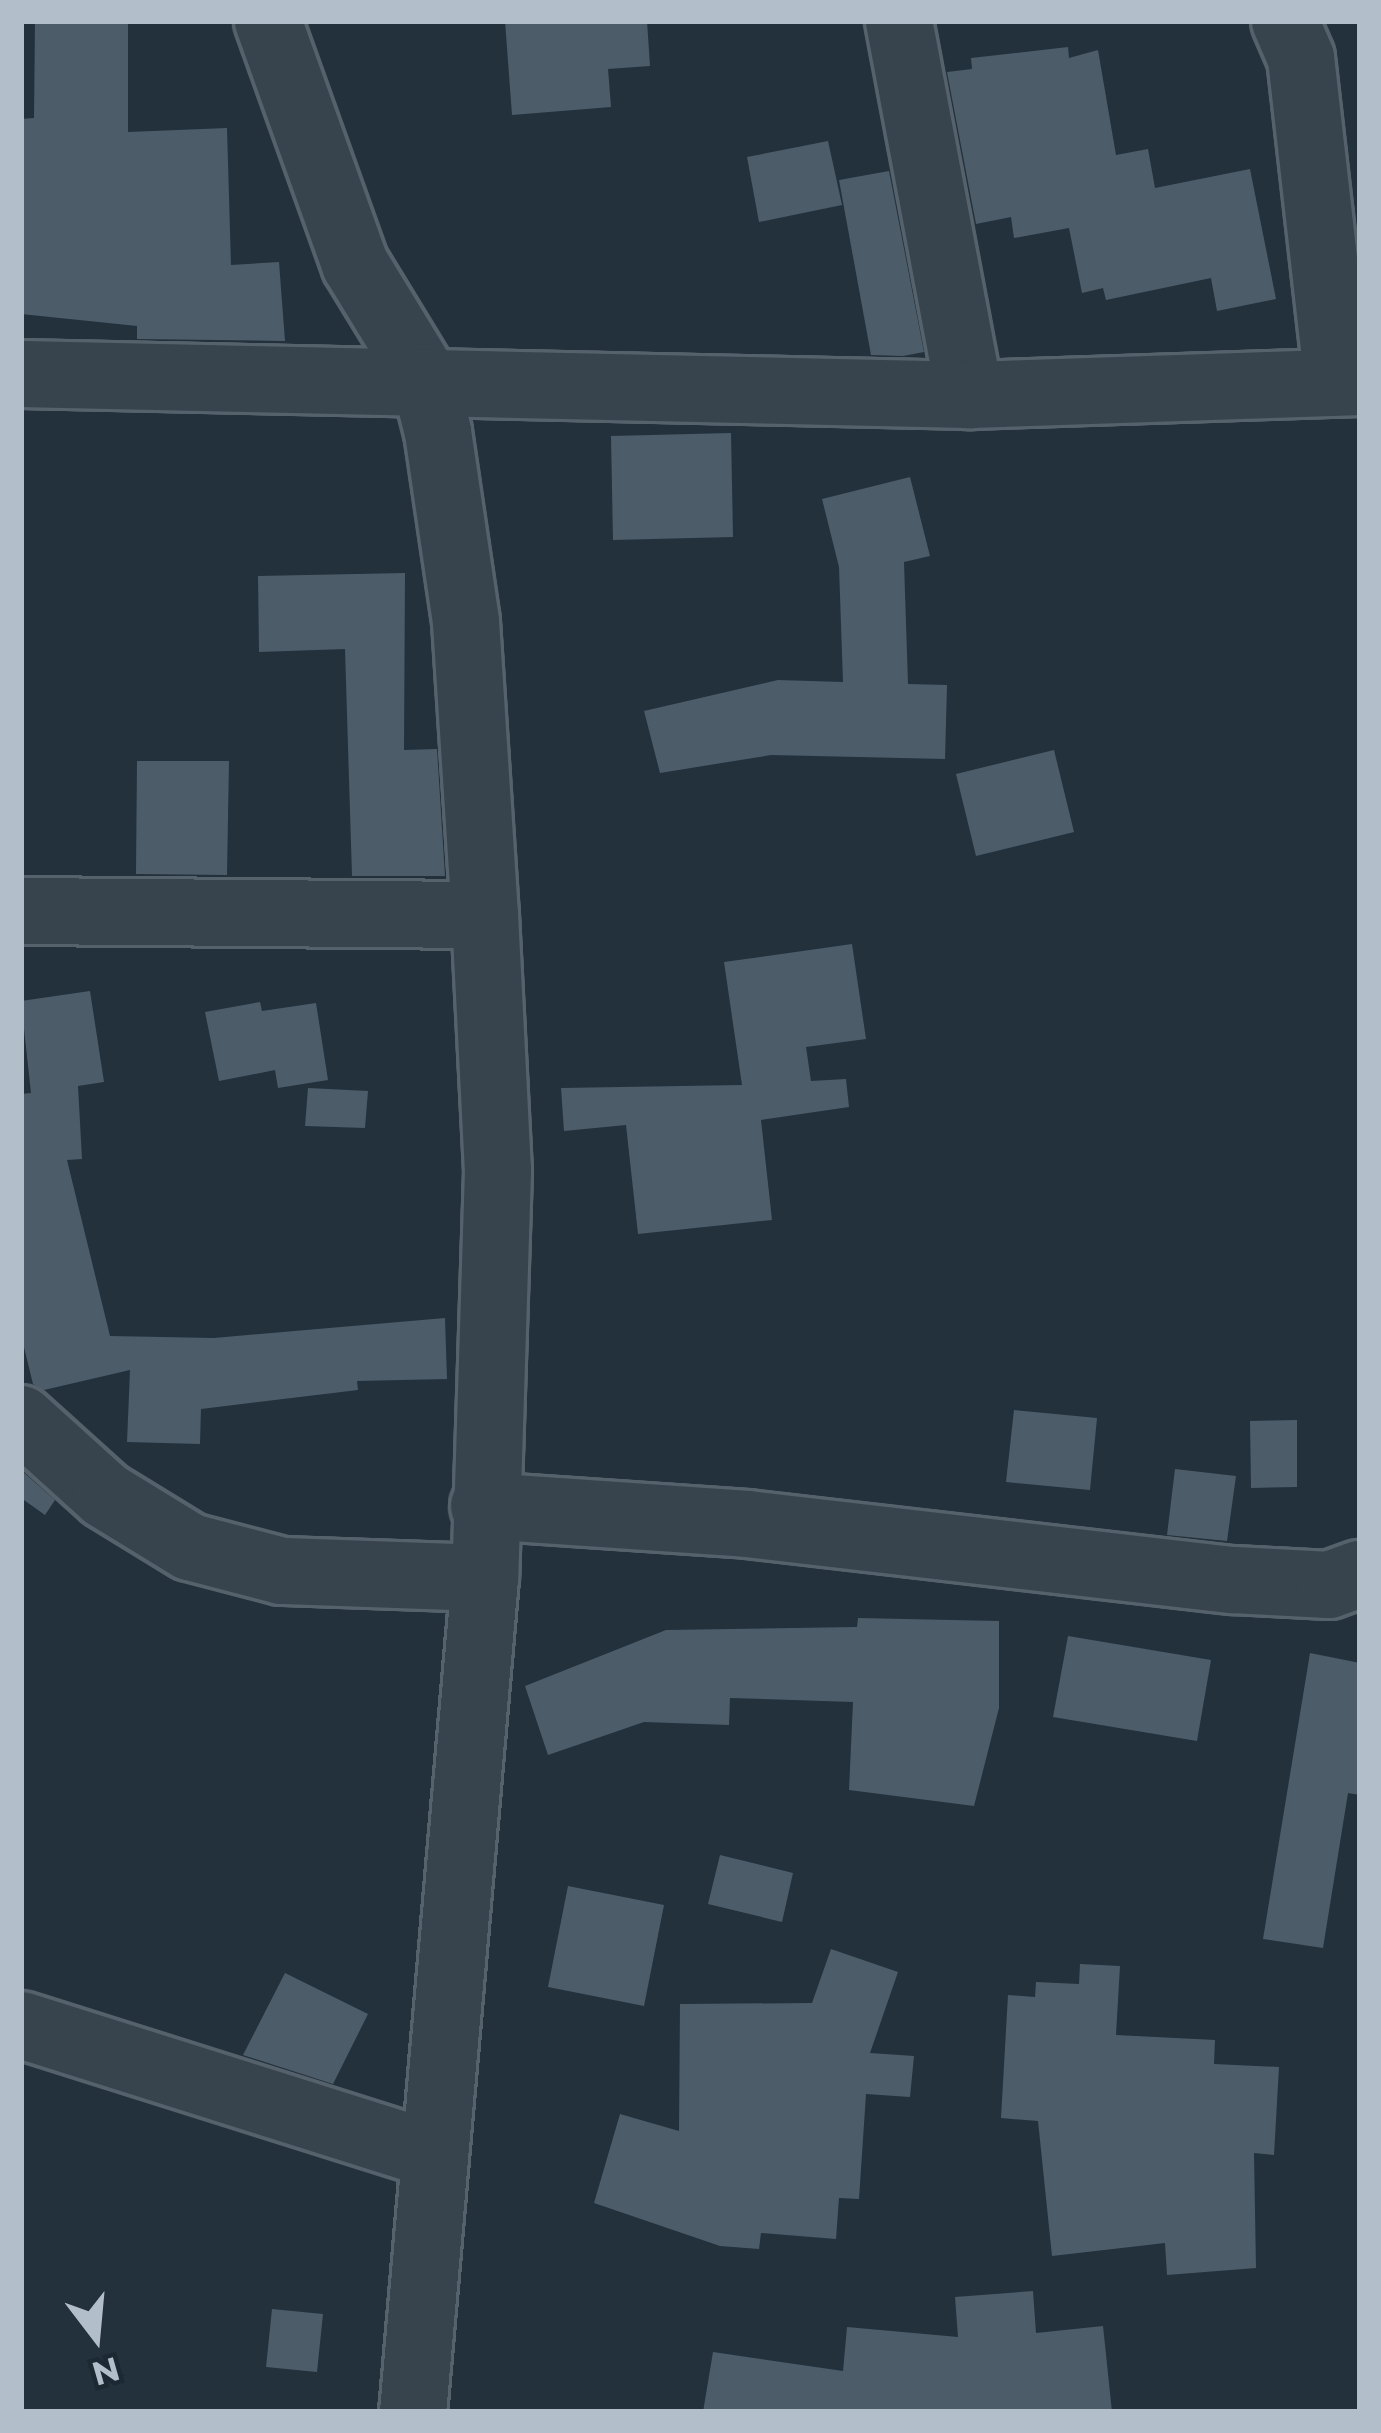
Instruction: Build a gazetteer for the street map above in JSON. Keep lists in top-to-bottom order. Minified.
{"north":"bottom"}
